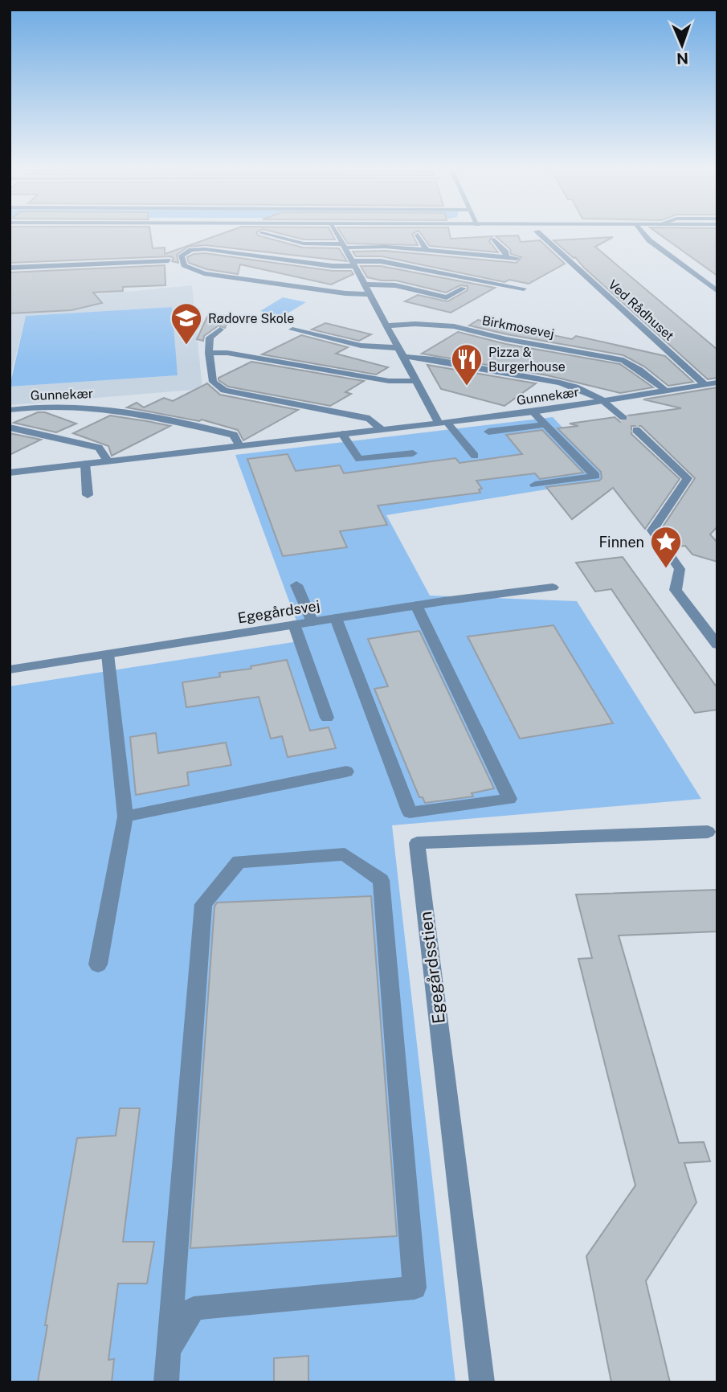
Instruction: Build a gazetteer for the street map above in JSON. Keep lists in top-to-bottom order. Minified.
{"streets":{"street":["Ved Rådhuset","Birkmosevej","Gunnekær","Egegårdsvej","Egegårdsstien"]},"crossings":[["Ved Rådhuset","Gunnekær"],["Birkmosevej","Gunnekær"]],"places":{"school or university":["Rødovre Skole"],"restaurant":["Pizza & Burgerhouse"],"place":["Finnen"]},"north":"bottom"}
